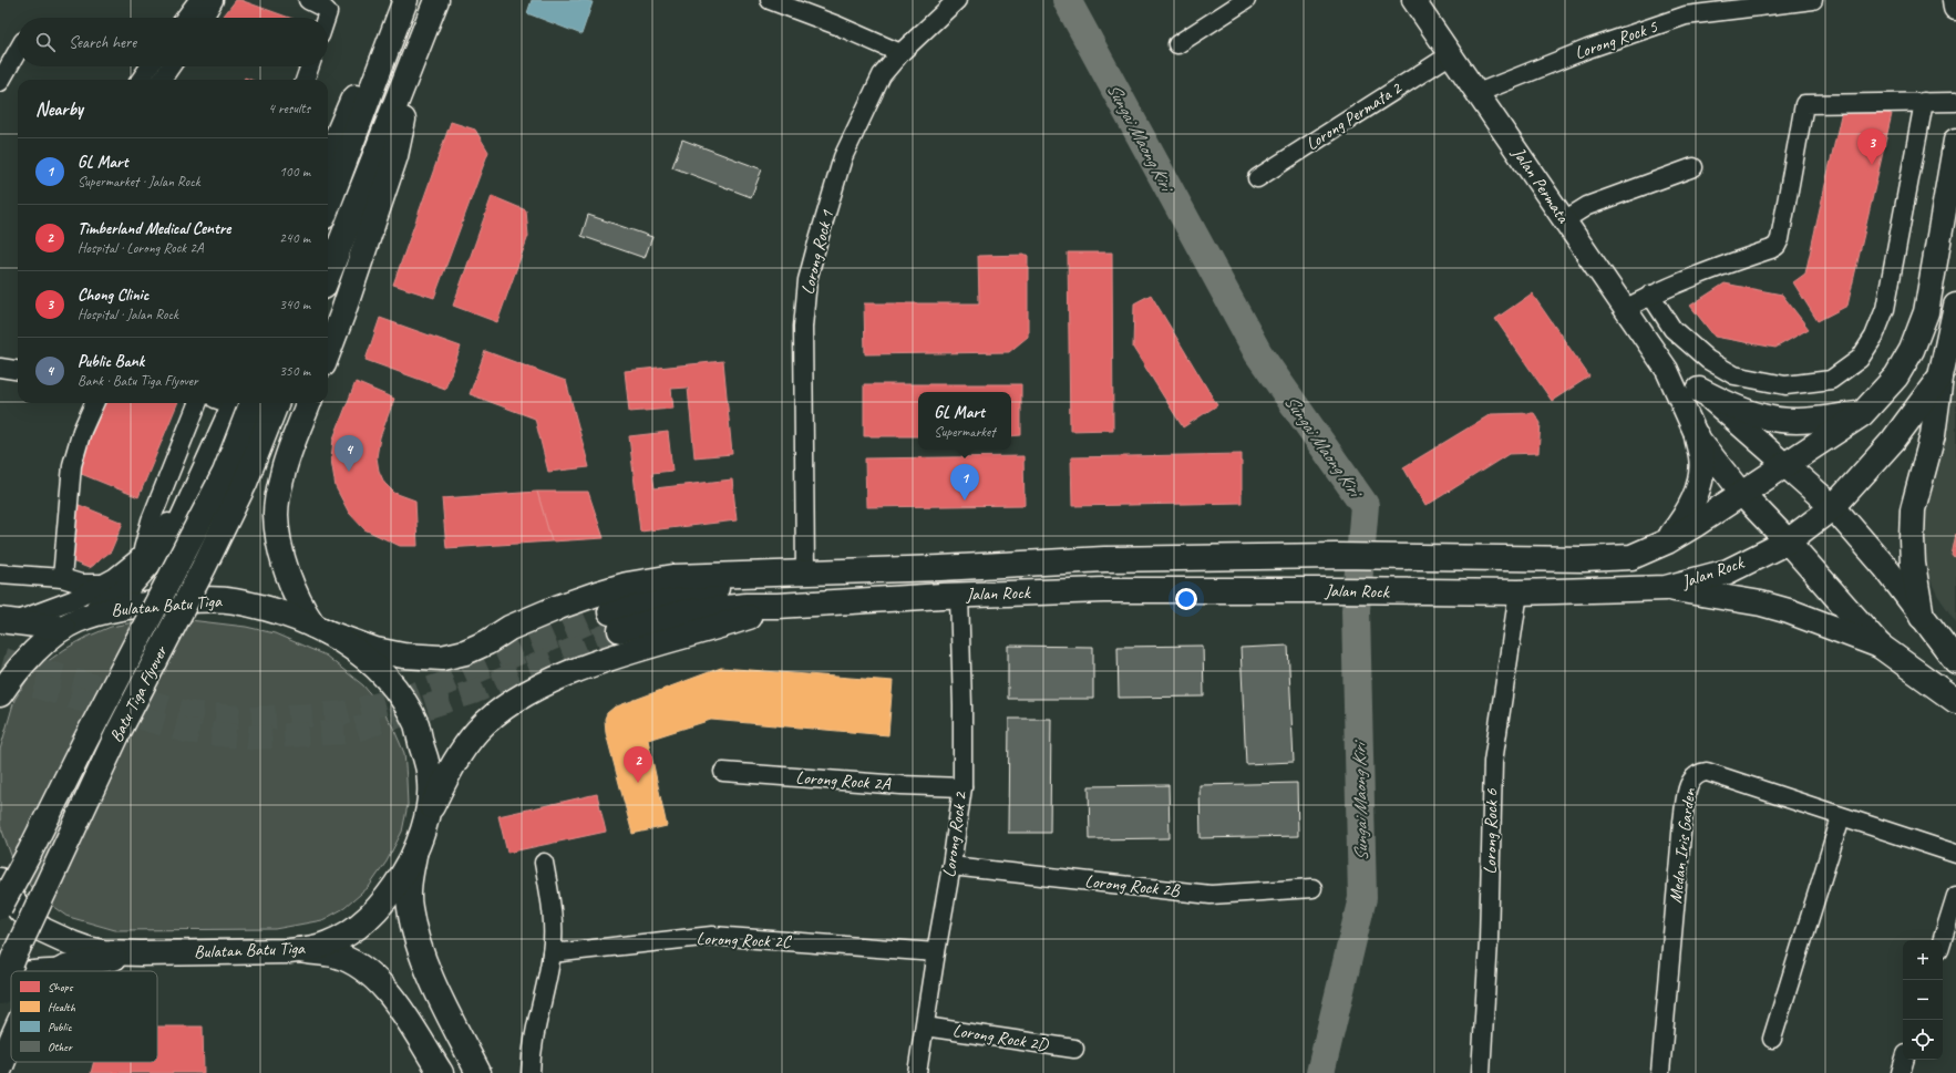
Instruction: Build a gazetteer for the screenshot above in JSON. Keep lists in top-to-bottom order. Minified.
{"streets":{"main road":["Jalan Rock","Bulatan Batu Tiga","Batu Tiga Flyover"],"street":["Lorong Rock 5","Lorong Permata 2","Jalan Permata","Lorong Rock 1","Lorong Rock 2A","Lorong Rock 6","Lorong Rock 2","Medan Iris Garden","Lorong Rock 2B","Lorong Rock 2C","Lorong Rock 2D"]},"crossings":[["Lorong Rock 5","Jalan Permata"],["Lorong Permata 2","Jalan Permata"],["Lorong Rock 1","Jalan Rock"],["Jalan Rock","Bulatan Batu Tiga"],["Jalan Rock","Lorong Rock 6"],["Jalan Rock","Lorong Rock 2"],["Lorong Rock 2A","Lorong Rock 2"],["Lorong Rock 2","Lorong Rock 2B"],["Lorong Rock 2","Lorong Rock 2C"],["Lorong Rock 2","Lorong Rock 2D"]],"water":["Sungai Maong Kiri"],"legend":["Shops","Health","Public","Other"],"page":{"search":"Search here","heading":["Nearby","4 results"],"pins":["3","4","1","2"],"list":[{"mark":"1","name":"GL Mart","note":"Supermarket · Jalan Rock","value":"100 m"},{"mark":"2","name":"Timberland Medical Centre","note":"Hospital · Lorong Rock 2A","value":"240 m"},{"mark":"3","name":"Chong Clinic","note":"Hospital · Jalan Rock","value":"340 m"},{"mark":"4","name":"Public Bank","note":"Bank · Batu Tiga Flyover","value":"350 m"}],"popup":["GL Mart","Supermarket"],"map_buttons":["+","−"]}}
